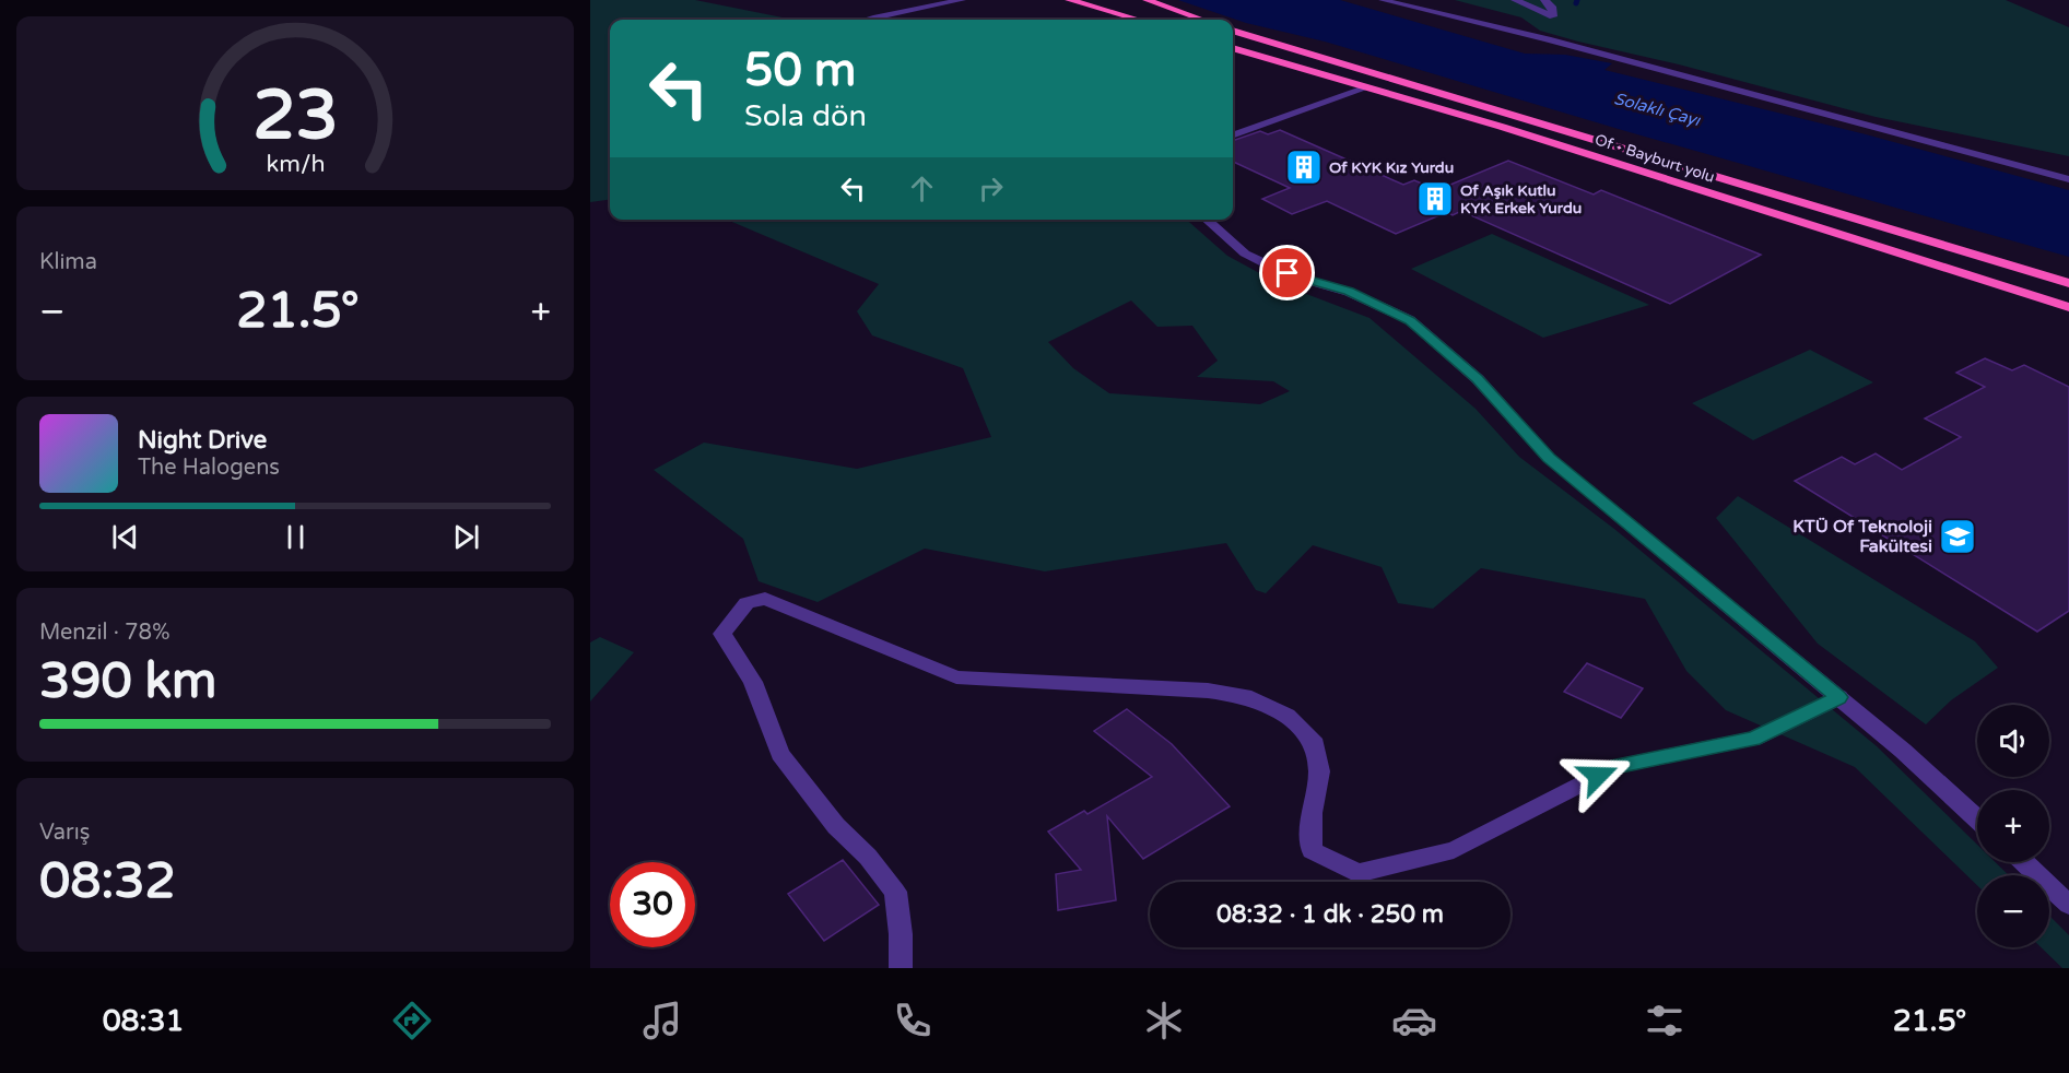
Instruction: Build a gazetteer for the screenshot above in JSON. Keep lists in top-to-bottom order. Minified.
{"streets":{"highway":["Of - Bayburt yolu"]},"water":["Solaklı Çayı"],"places":{"building":["Of KYK Kız Yurdu","Of Aşık Kutlu KYK Erkek Yurdu"],"school or university":["KTÜ Of Teknoloji Fakültesi"]},"page":{"turn":["50 m","Sola dön"],"tile":["Klima",["Menzil · 78%","390 km"],["Varış","08:32"]],"heat":["−","21.5°","+"],"song":["Night Drive","The Halogens"],"map_buttons":["+","−"],"limit":"30","trip":"08:32 · 1 dk · 250 m","tabs":["08:31","21.5°"],"gauge":["23","km/h"]}}
